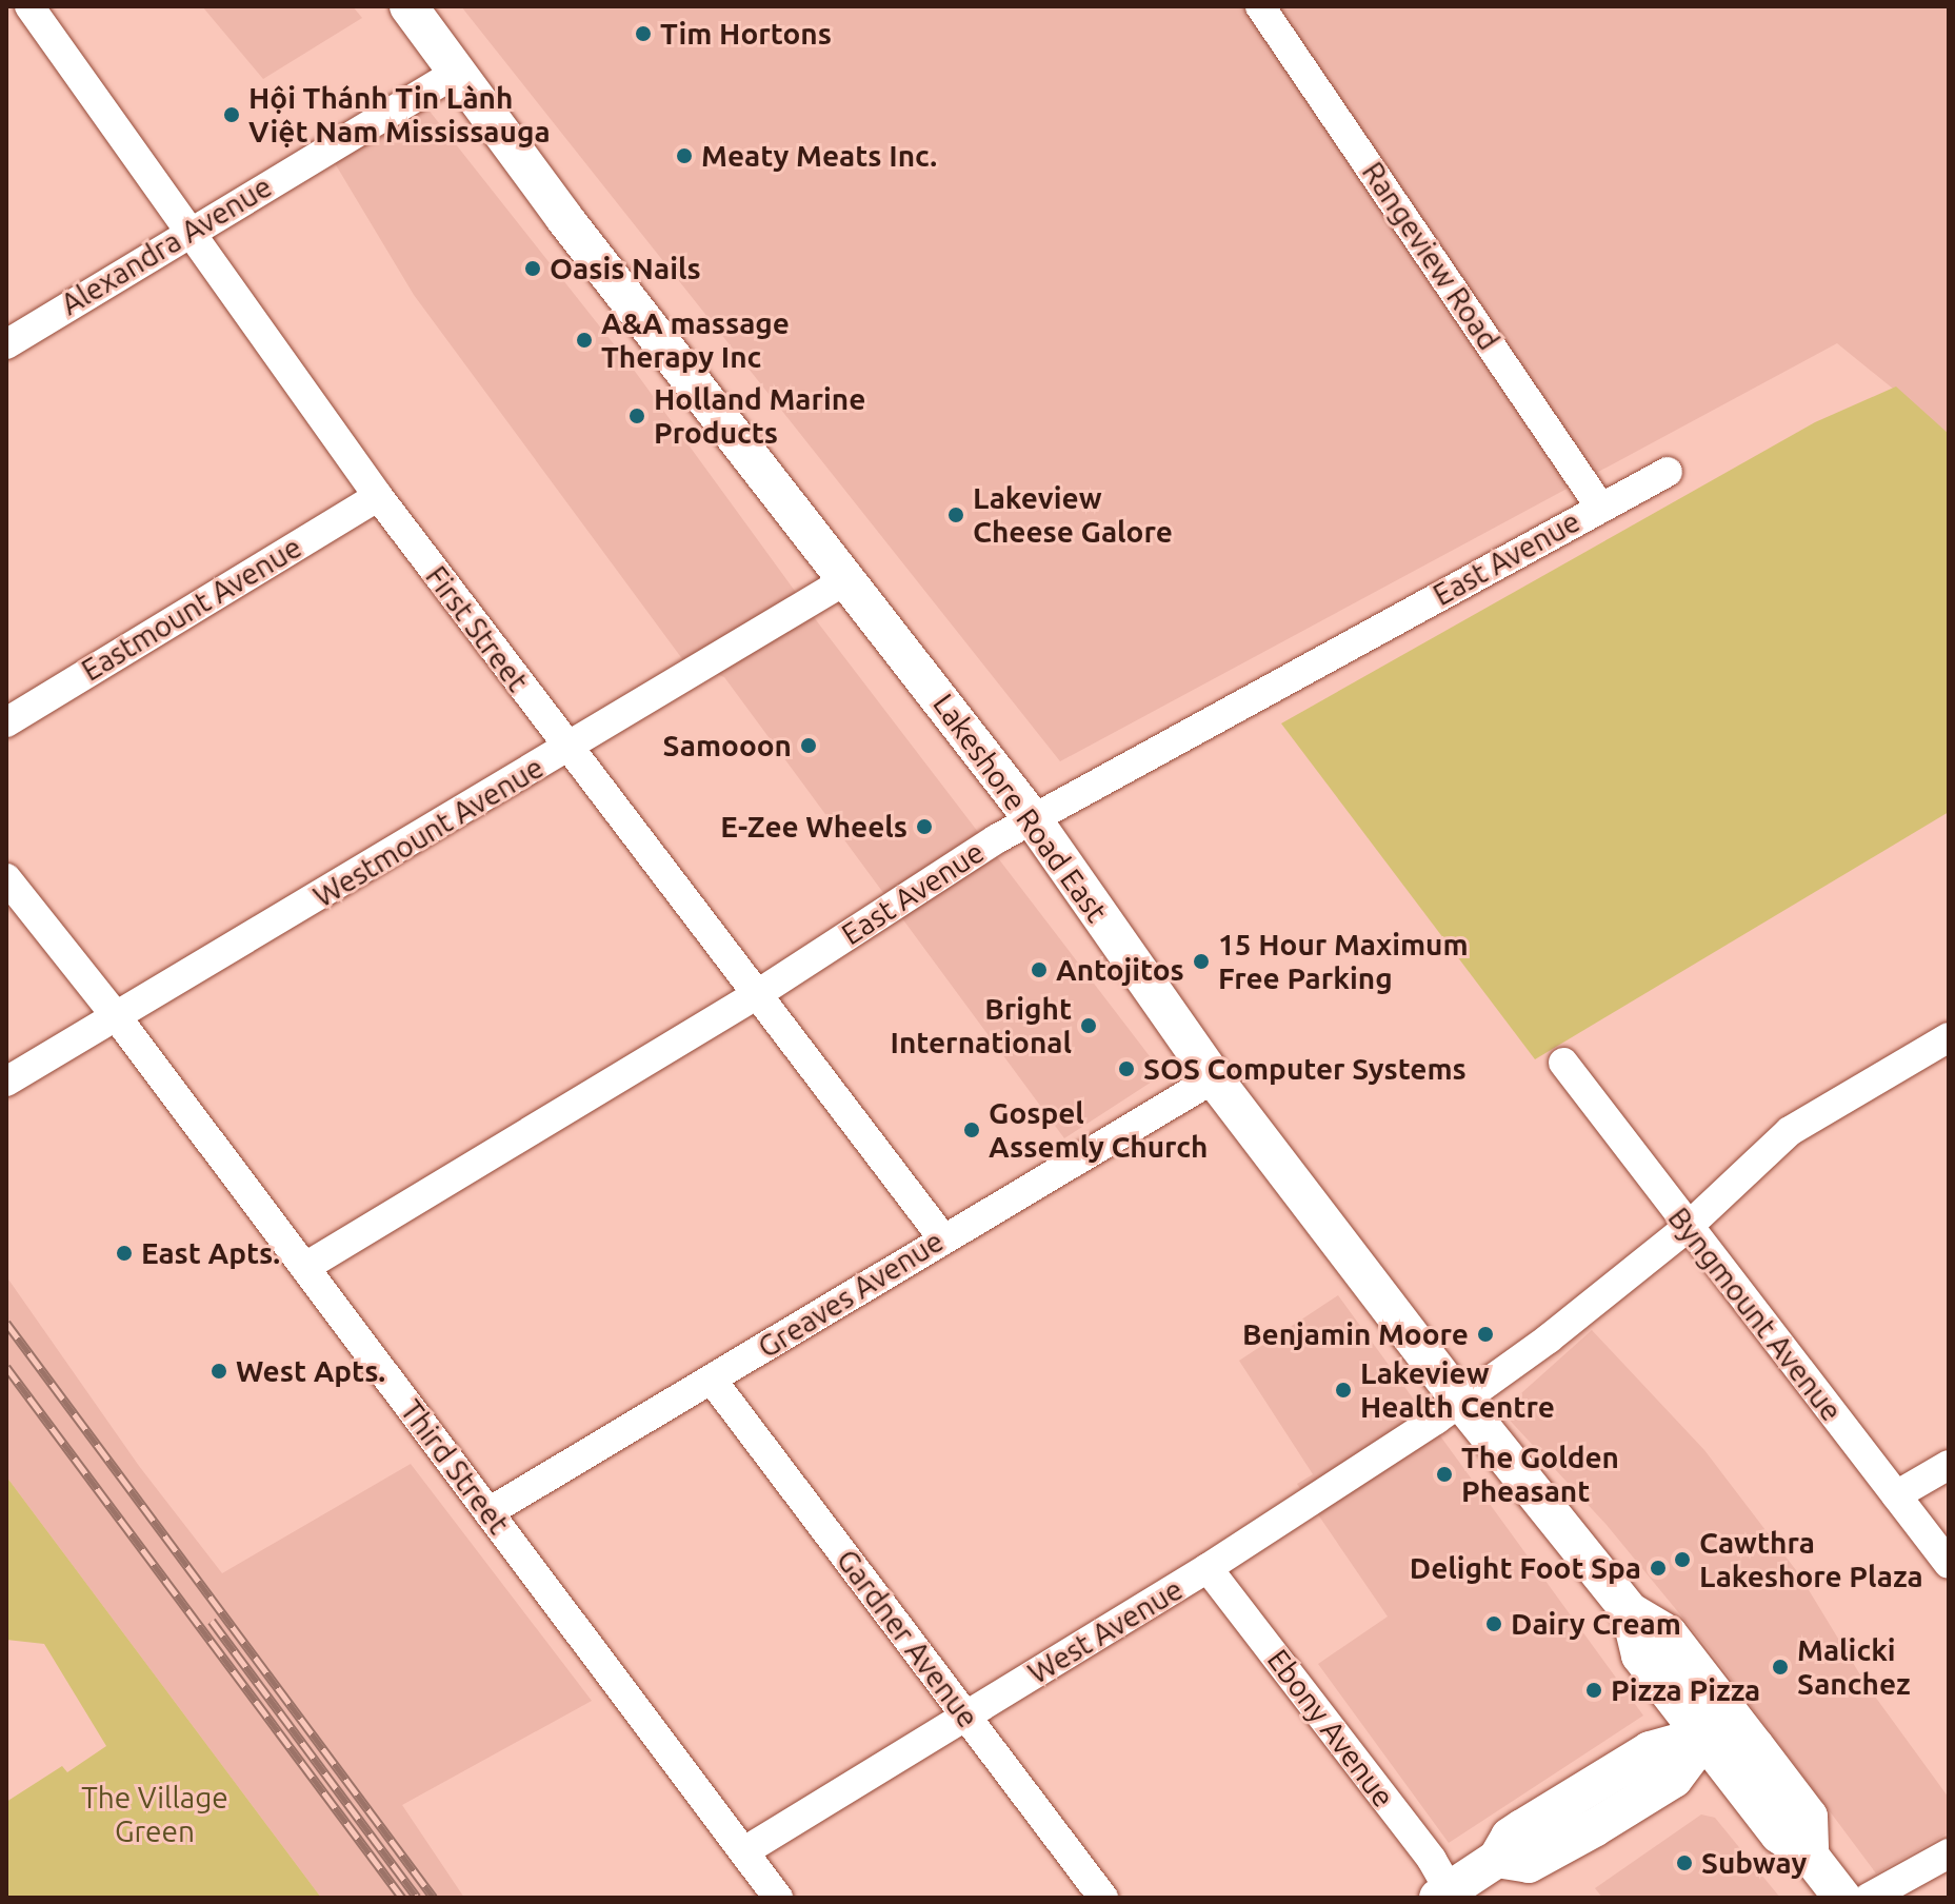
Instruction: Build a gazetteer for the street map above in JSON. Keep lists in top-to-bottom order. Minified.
{"streets":{"main road":["Lakeshore Road East"],"street":["Alexandra Avenue","Rangeview Road","East Avenue","Eastmount Avenue","First Street","Westmount Avenue","Greaves Avenue","Byngmount Avenue","Third Street","West Avenue","Gardner Avenue","Ebony Avenue"]},"crossings":[["Alexandra Avenue","First Street"],["Alexandra Avenue","Lakeshore Road East"],["Rangeview Road","East Avenue"],["East Avenue","First Street"],["East Avenue","Lakeshore Road East"],["East Avenue","Third Street"],["Eastmount Avenue","First Street"],["First Street","Westmount Avenue"],["First Street","Greaves Avenue"],["Lakeshore Road East","Westmount Avenue"],["Lakeshore Road East","Greaves Avenue"],["Lakeshore Road East","West Avenue"],["Westmount Avenue","Third Street"],["Greaves Avenue","Third Street"],["Greaves Avenue","Gardner Avenue"],["Byngmount Avenue","West Avenue"],["Third Street","West Avenue"],["West Avenue","Gardner Avenue"],["West Avenue","Ebony Avenue"]],"parks":["The Village Green"],"places":["Tim Hortons","Hội Thánh Tin Lành Việt Nam Mississauga","Meaty Meats Inc.","Oasis Nails","A&A massage Therapy Inc","Holland Marine Products","Lakeview Cheese Galore","Samooon","E-Zee Wheels","15 Hour Maximum Free Parking","Antojitos","Bright International","SOS Computer Systems","Gospel Assemly Church","East Apts.","Benjamin Moore","West Apts.","Lakeview Health Centre","The Golden Pheasant","Cawthra Lakeshore Plaza","Delight Foot Spa","Dairy Cream","Malicki Sanchez","Pizza Pizza","Subway"]}
